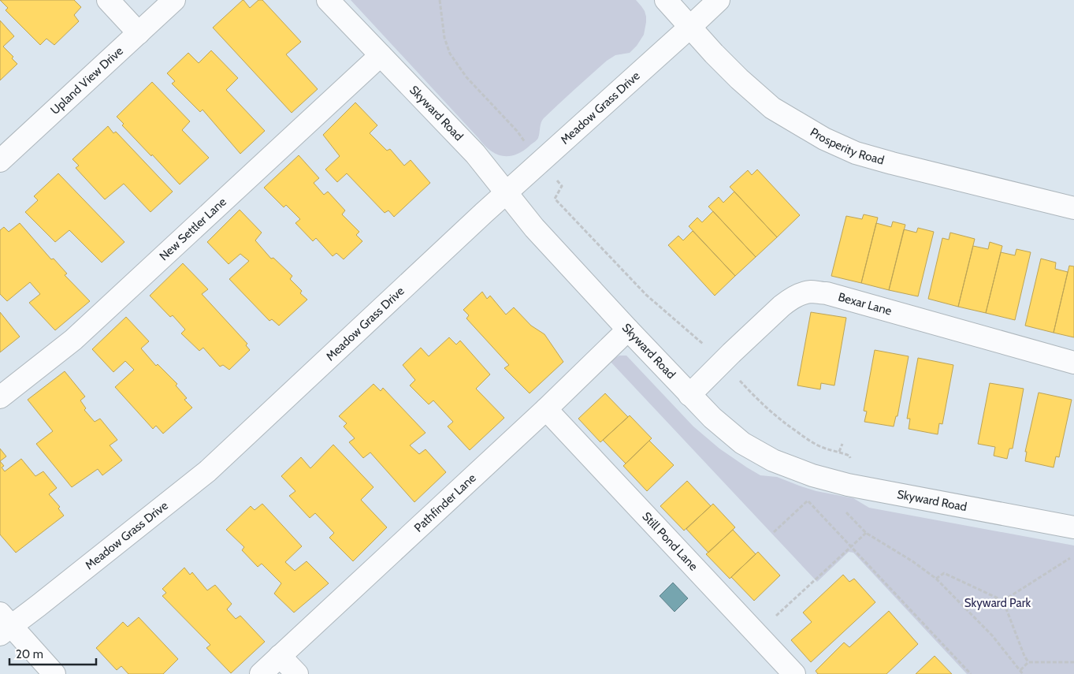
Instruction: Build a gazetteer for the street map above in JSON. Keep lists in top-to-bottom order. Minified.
{"streets":{"street":["Upland View Drive","Meadow Grass Drive","Skyward Road","Prosperity Road","New Settler Lane","Bexar Lane","Pathfinder Lane","Still Pond Lane"]},"crossings":[["Meadow Grass Drive","Skyward Road"],["Meadow Grass Drive","Prosperity Road"],["Skyward Road","New Settler Lane"],["Skyward Road","Bexar Lane"],["Skyward Road","Pathfinder Lane"],["Pathfinder Lane","Still Pond Lane"]],"parks":["Skyward Park"],"scale_bar":"20 m"}
